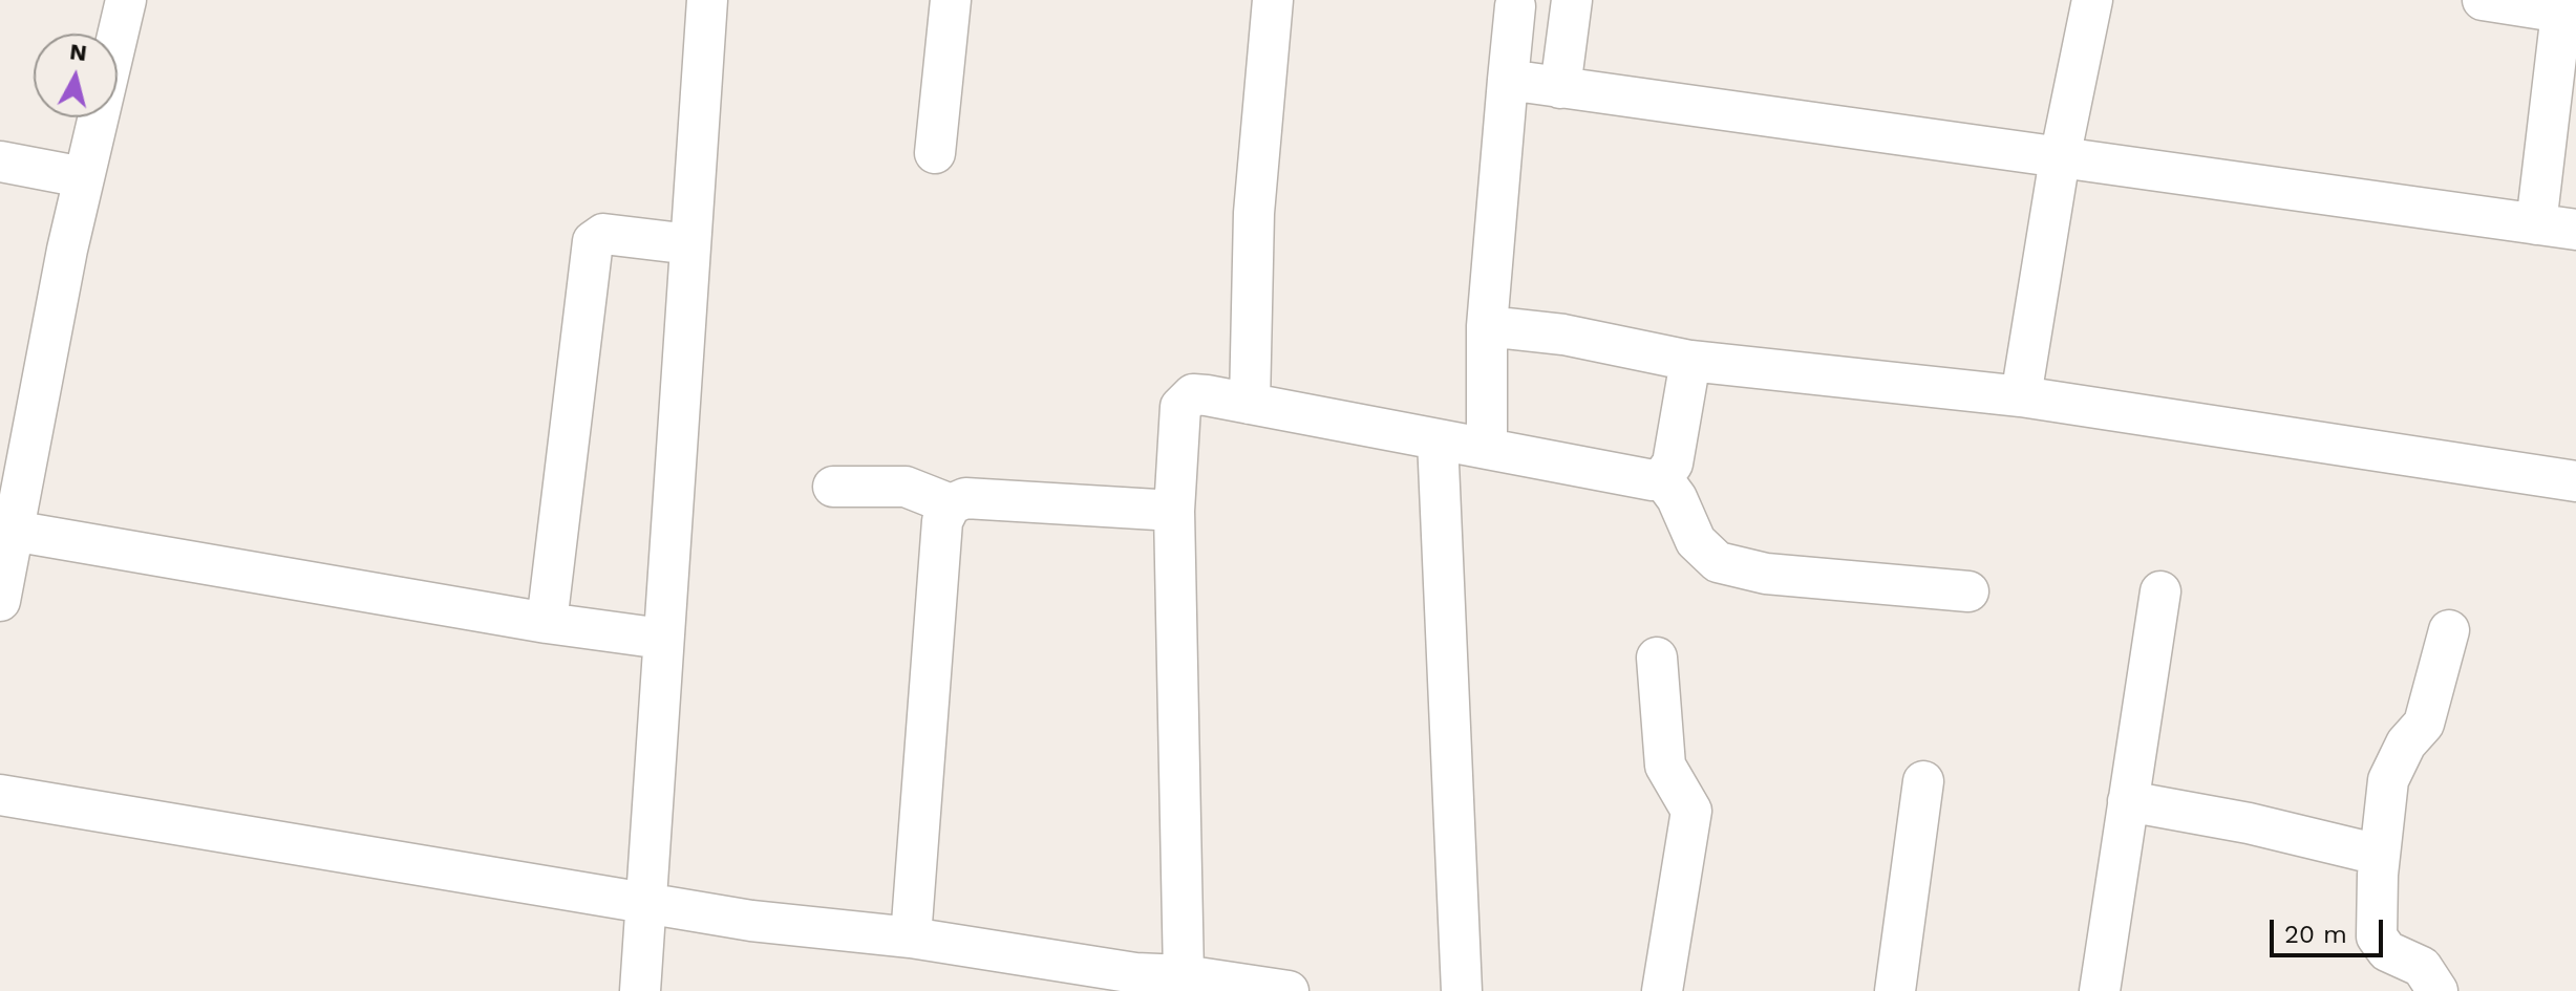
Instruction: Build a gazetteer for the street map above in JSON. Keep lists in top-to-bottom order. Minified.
{"scale_bar":"20 m","north":"top"}
